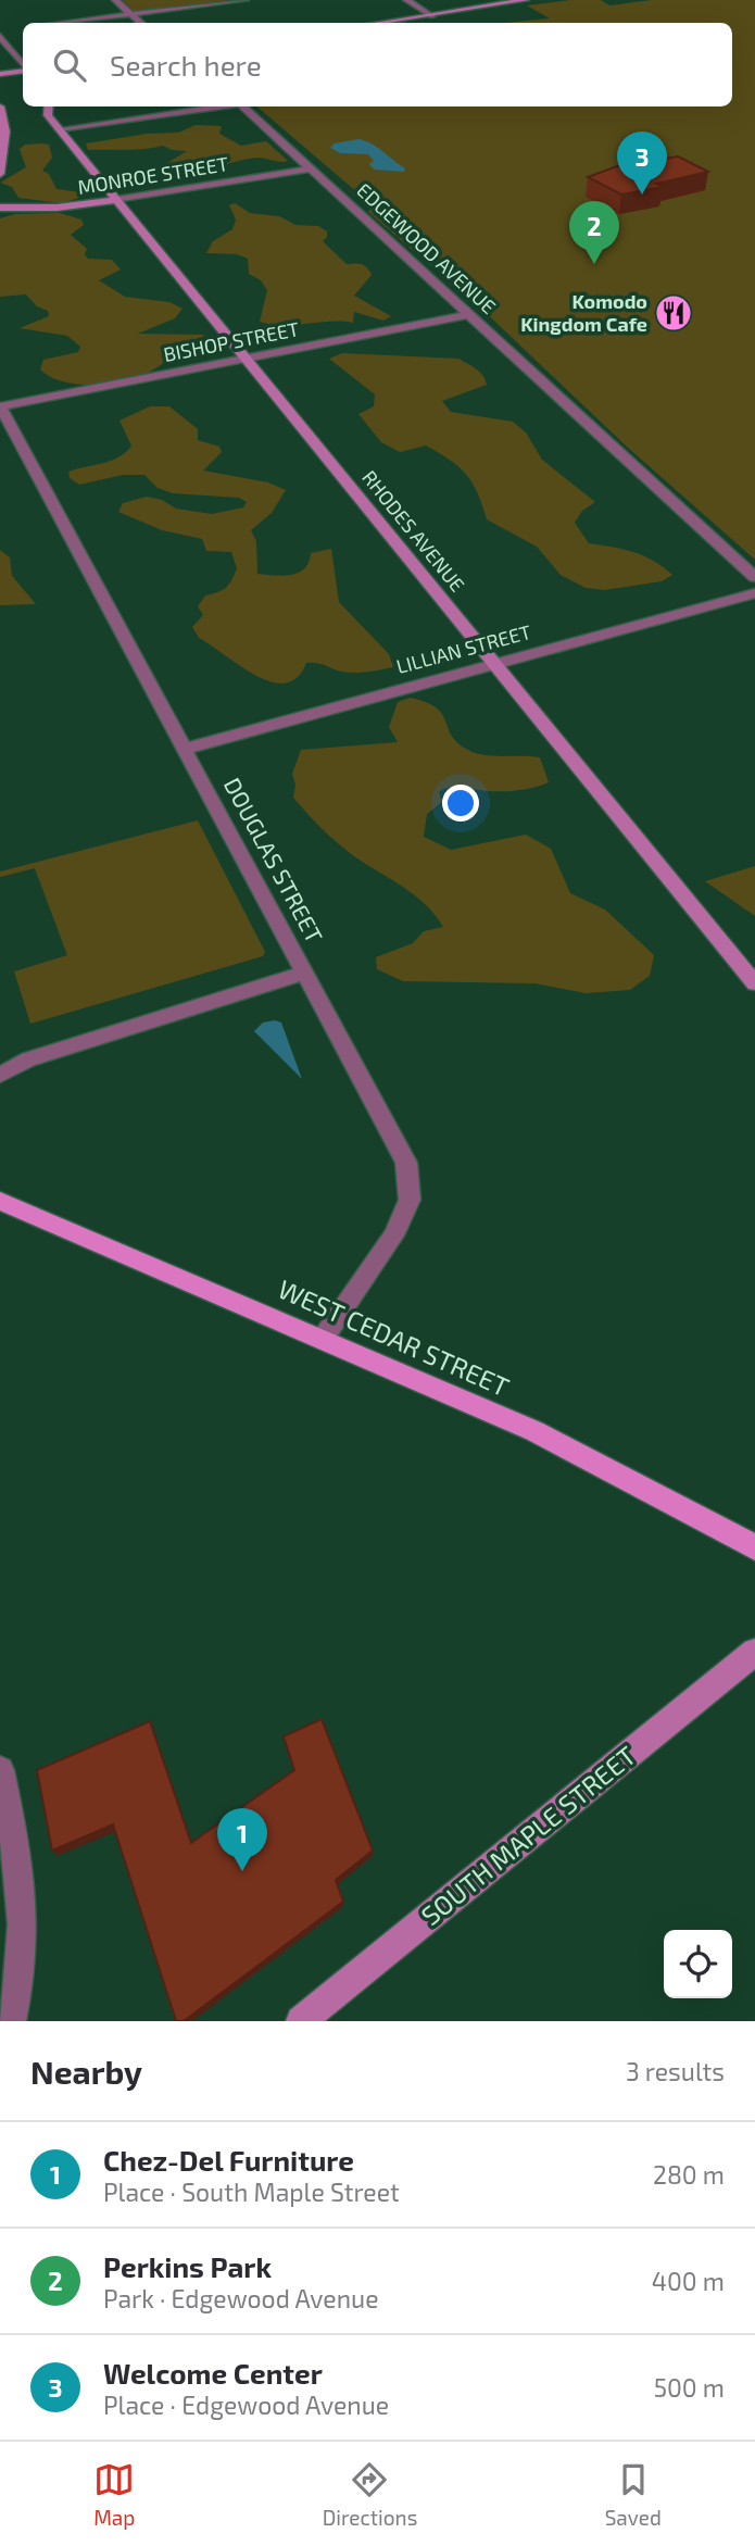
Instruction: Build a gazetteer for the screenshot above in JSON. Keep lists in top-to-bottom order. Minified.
{"streets":{"main road":["WEST CEDAR STREET"],"street":["MONROE STREET","EDGEWOOD AVENUE","BISHOP STREET","RHODES AVENUE","LILLIAN STREET","DOUGLAS STREET","SOUTH MAPLE STREET"]},"crossings":[["MONROE STREET","EDGEWOOD AVENUE"],["MONROE STREET","RHODES AVENUE"],["EDGEWOOD AVENUE","BISHOP STREET"],["BISHOP STREET","RHODES AVENUE"],["BISHOP STREET","DOUGLAS STREET"],["RHODES AVENUE","LILLIAN STREET"],["LILLIAN STREET","DOUGLAS STREET"],["DOUGLAS STREET","WEST CEDAR STREET"]],"places":{"restaurant":["Komodo Kingdom Cafe"]},"page":{"search":"Search here","pins":["3","2","1"],"heading":["Nearby","3 results"],"list":[{"mark":"1","name":"Chez-Del Furniture","note":"Place · South Maple Street","value":"280 m"},{"mark":"2","name":"Perkins Park","note":"Park · Edgewood Avenue","value":"400 m"},{"mark":"3","name":"Welcome Center","note":"Place · Edgewood Avenue","value":"500 m"}],"nav":["Map","Directions","Saved"]}}
